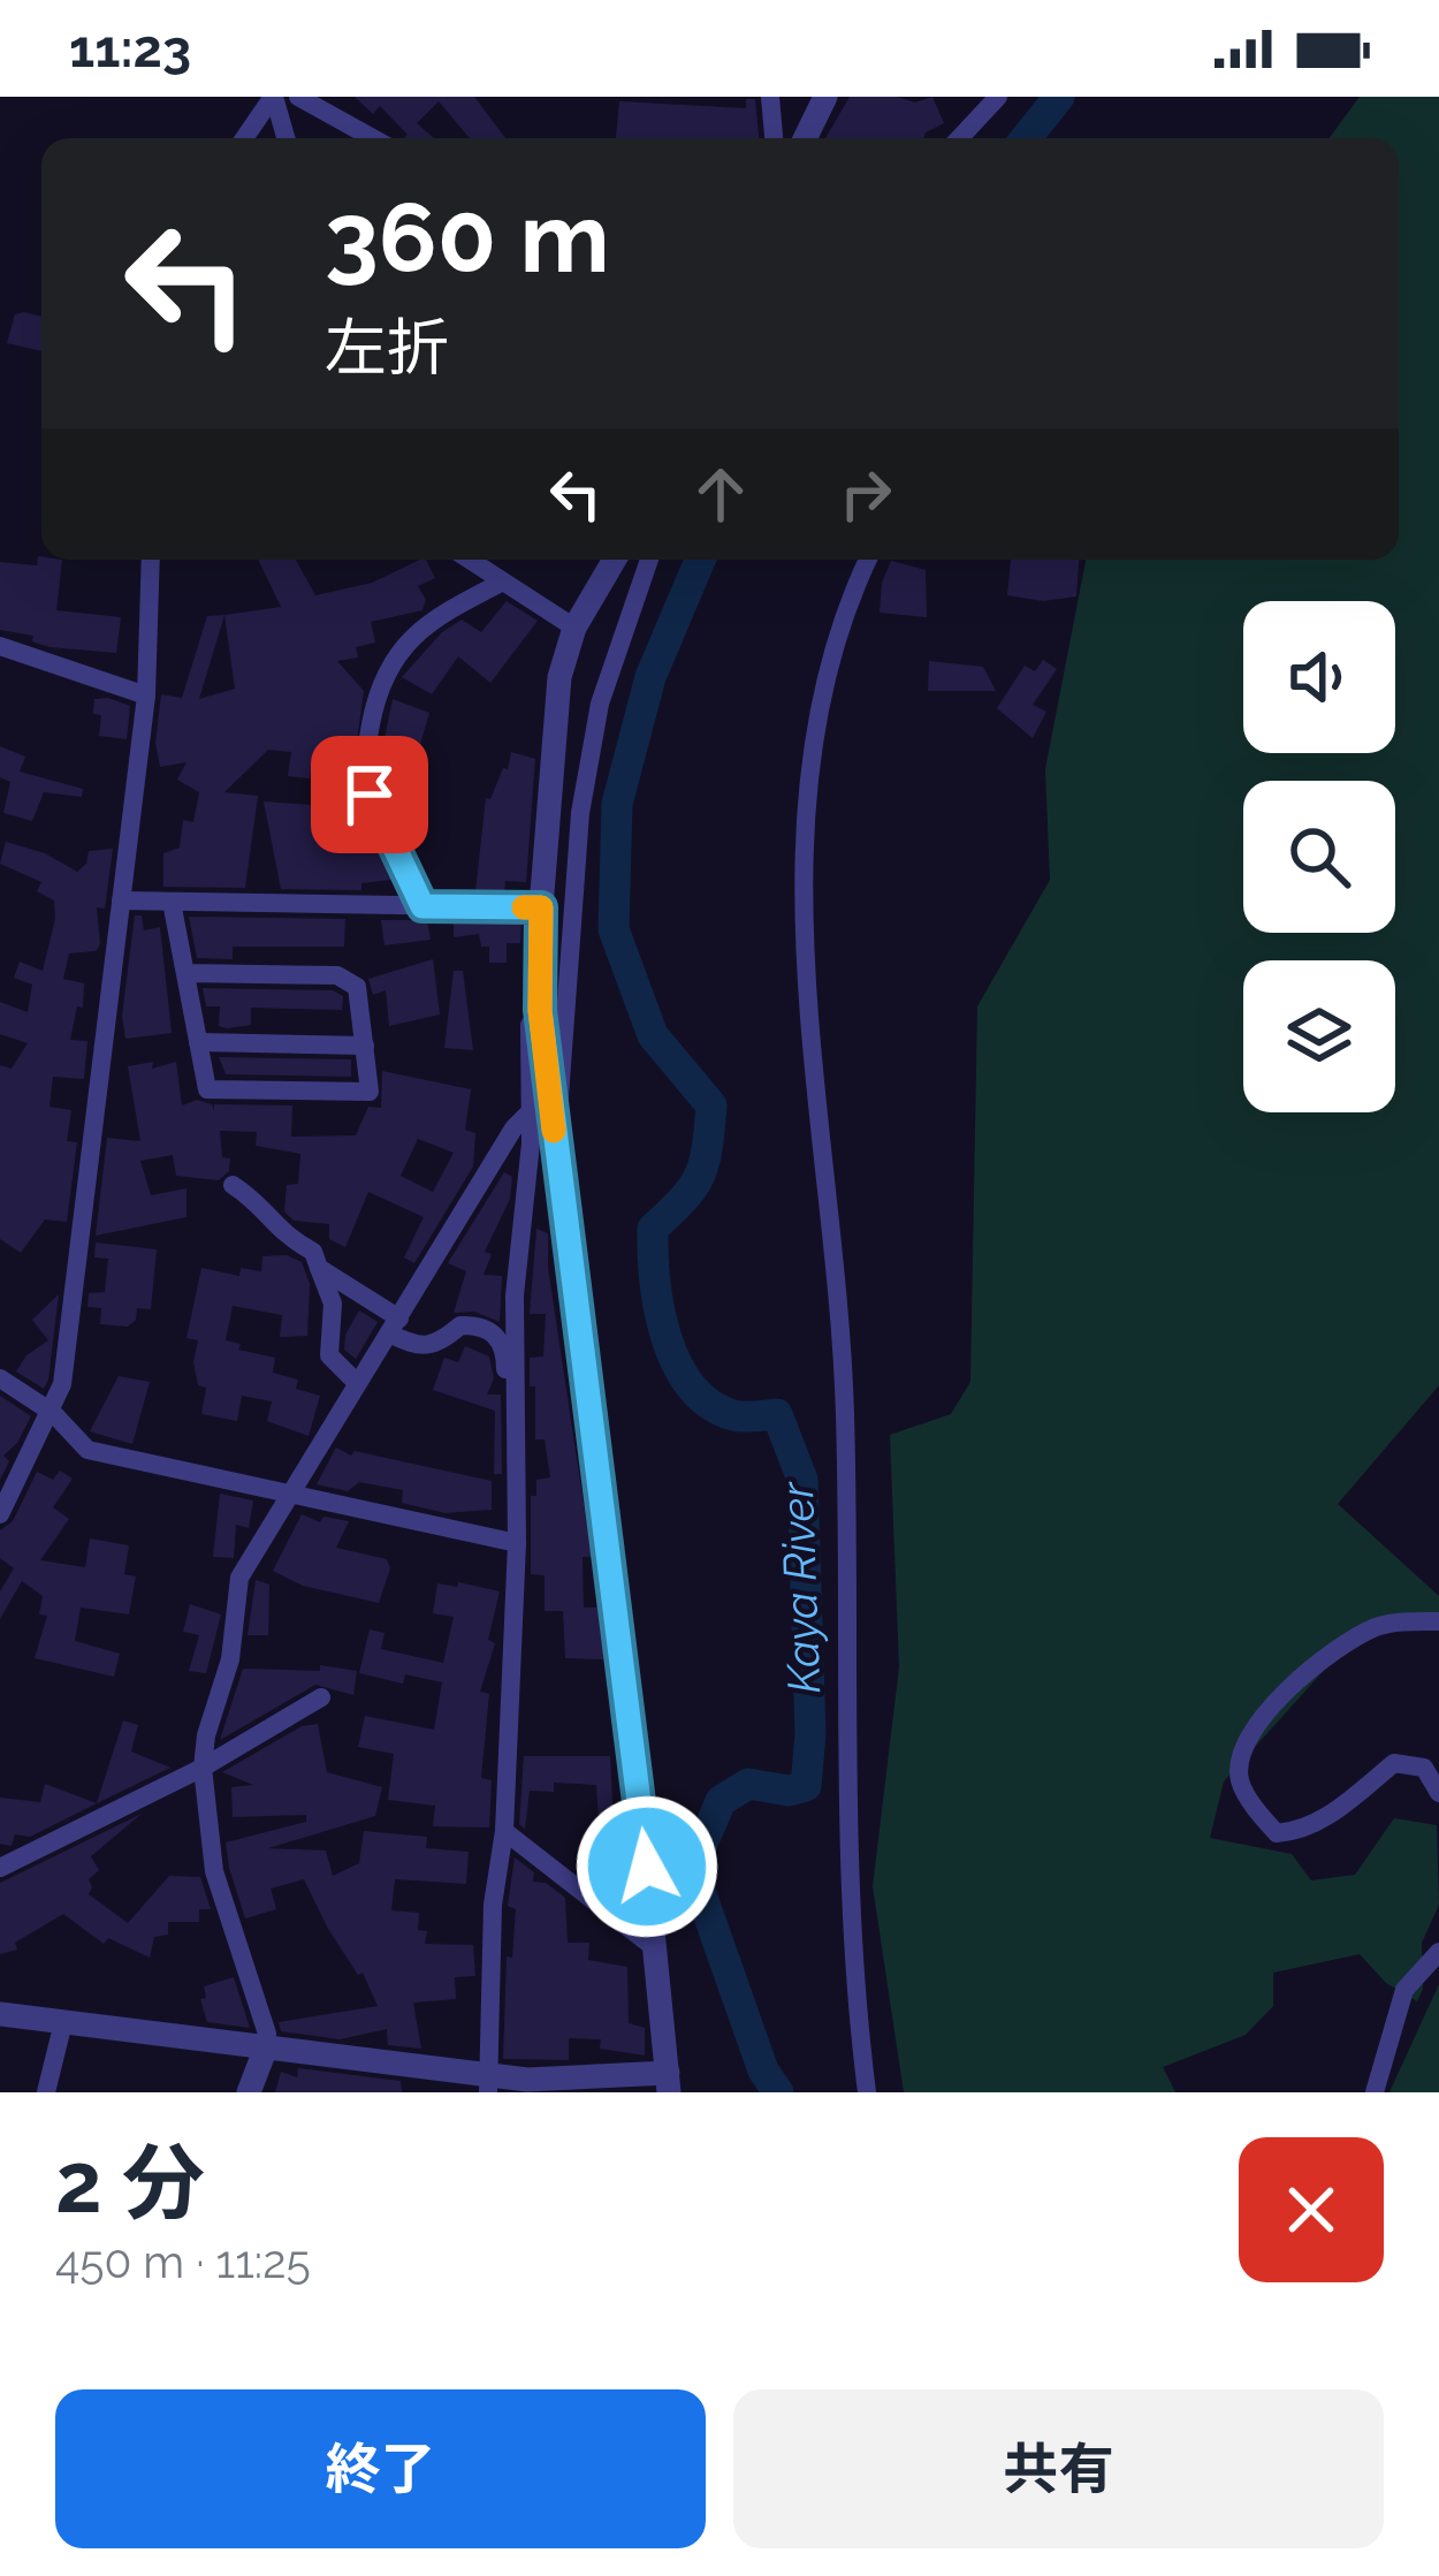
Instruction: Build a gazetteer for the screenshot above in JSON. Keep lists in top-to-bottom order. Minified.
{"water":["Kaya River"],"page":{"status":"11:23","turn":["360 m","左折"],"heading":["2 分","450 m · 11:25"],"buttons":["終了","共有"]}}
